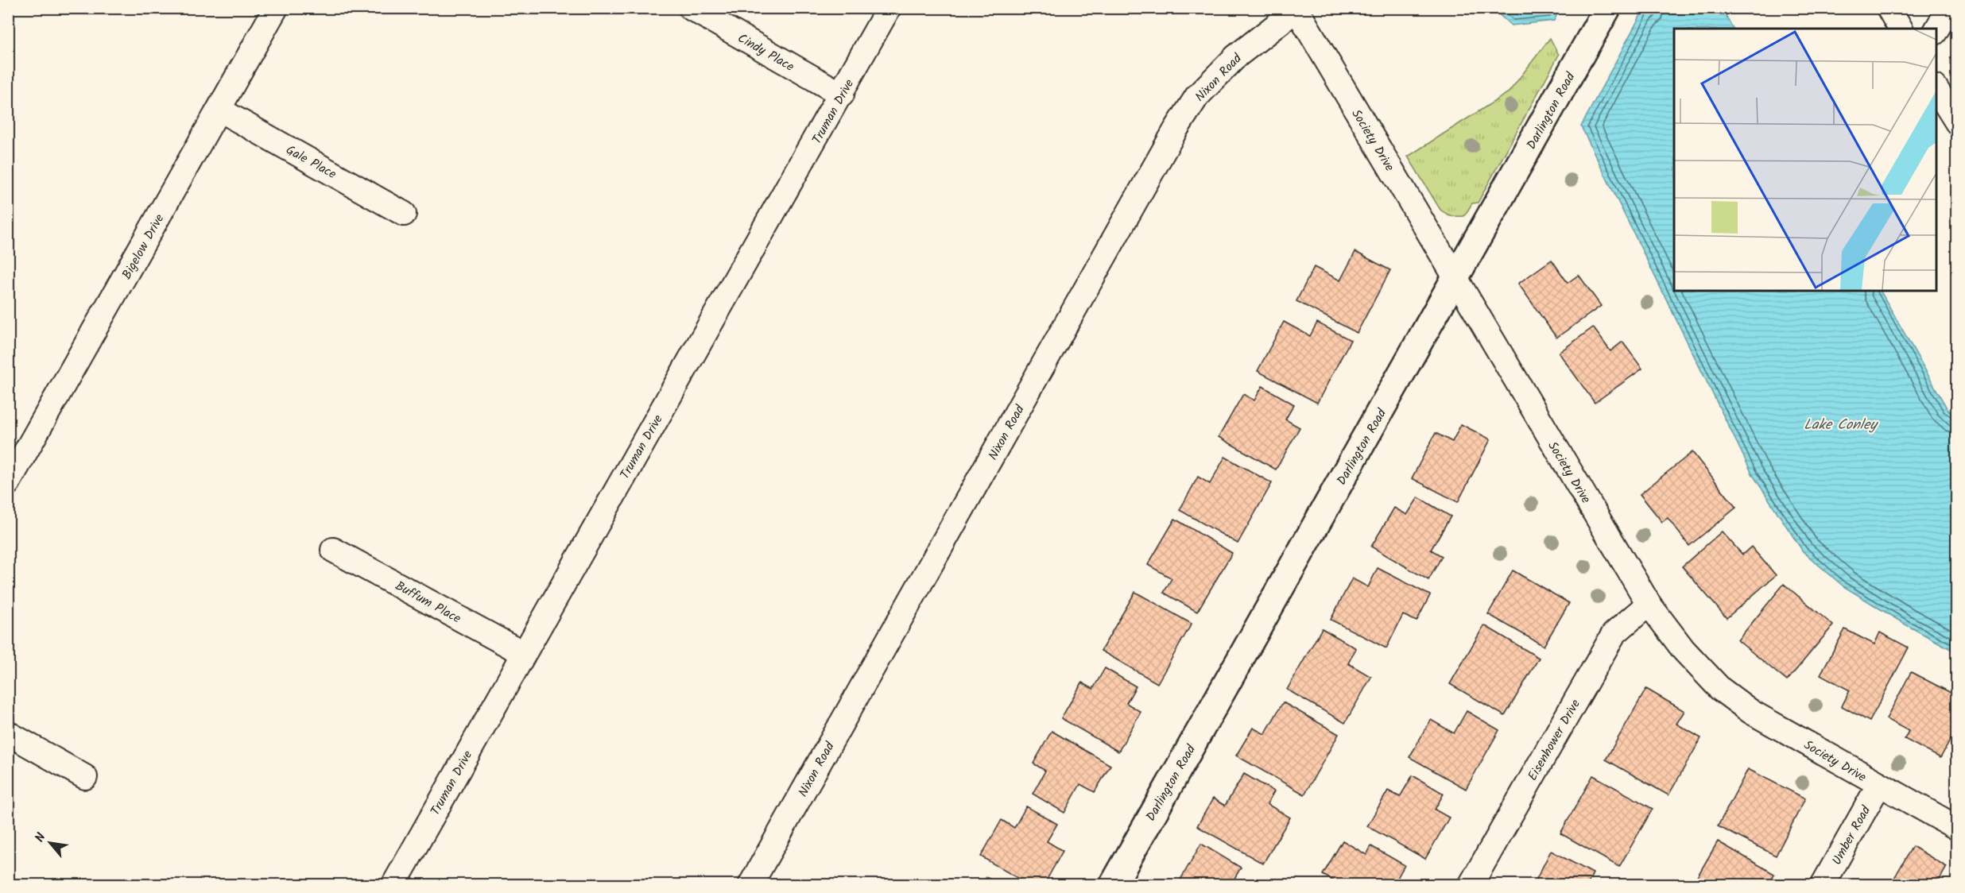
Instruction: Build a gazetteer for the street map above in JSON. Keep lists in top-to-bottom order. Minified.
{"streets":{"street":["Cindy Place","Nixon Road","Darlington Road","Truman Drive","Society Drive","Gale Place","Bigelow Drive","Buffum Place","Eisenhower Drive","Umber Road"]},"crossings":[["Cindy Place","Truman Drive"],["Nixon Road","Society Drive"],["Darlington Road","Society Drive"],["Truman Drive","Buffum Place"],["Society Drive","Eisenhower Drive"],["Society Drive","Umber Road"],["Gale Place","Bigelow Drive"]],"water":["Lake Conley"],"north":"top left"}
